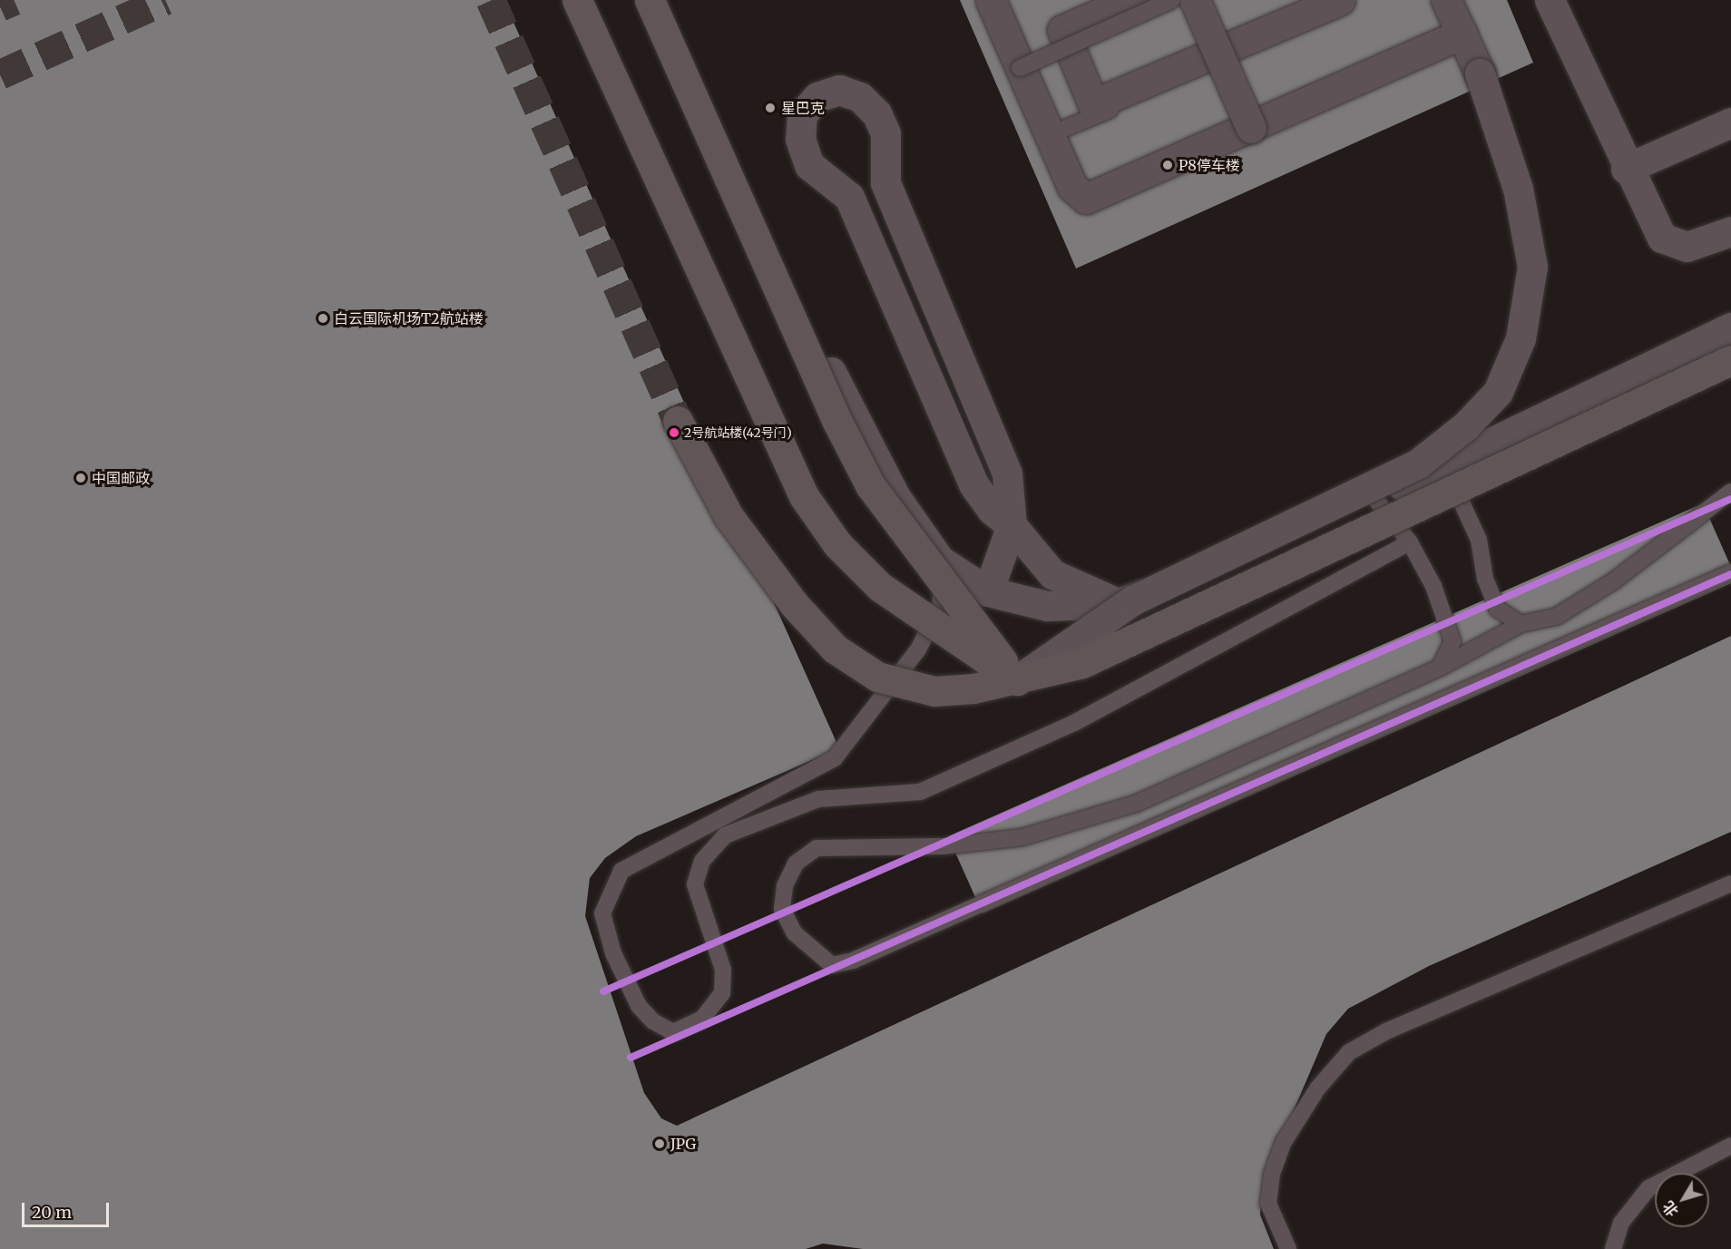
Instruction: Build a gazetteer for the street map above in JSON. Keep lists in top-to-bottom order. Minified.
{"places":["星巴克","P8停车楼","白云国际机场T2航站楼","2号航站楼(42号门)","中国邮政","JPG"],"scale_bar":"20 m","north":"bottom left"}
